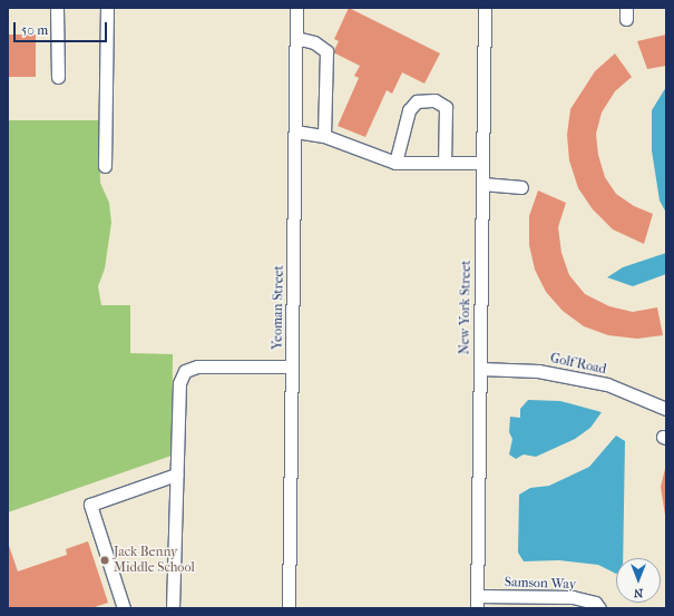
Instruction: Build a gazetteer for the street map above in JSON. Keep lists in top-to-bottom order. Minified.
{"streets":{"street":["Yeoman Street","New York Street","Golf Road","Samson Way"]},"crossings":[["New York Street","Golf Road"],["New York Street","Samson Way"]],"places":["Jack Benny Middle School"],"scale_bar":"50 m","north":"bottom"}
